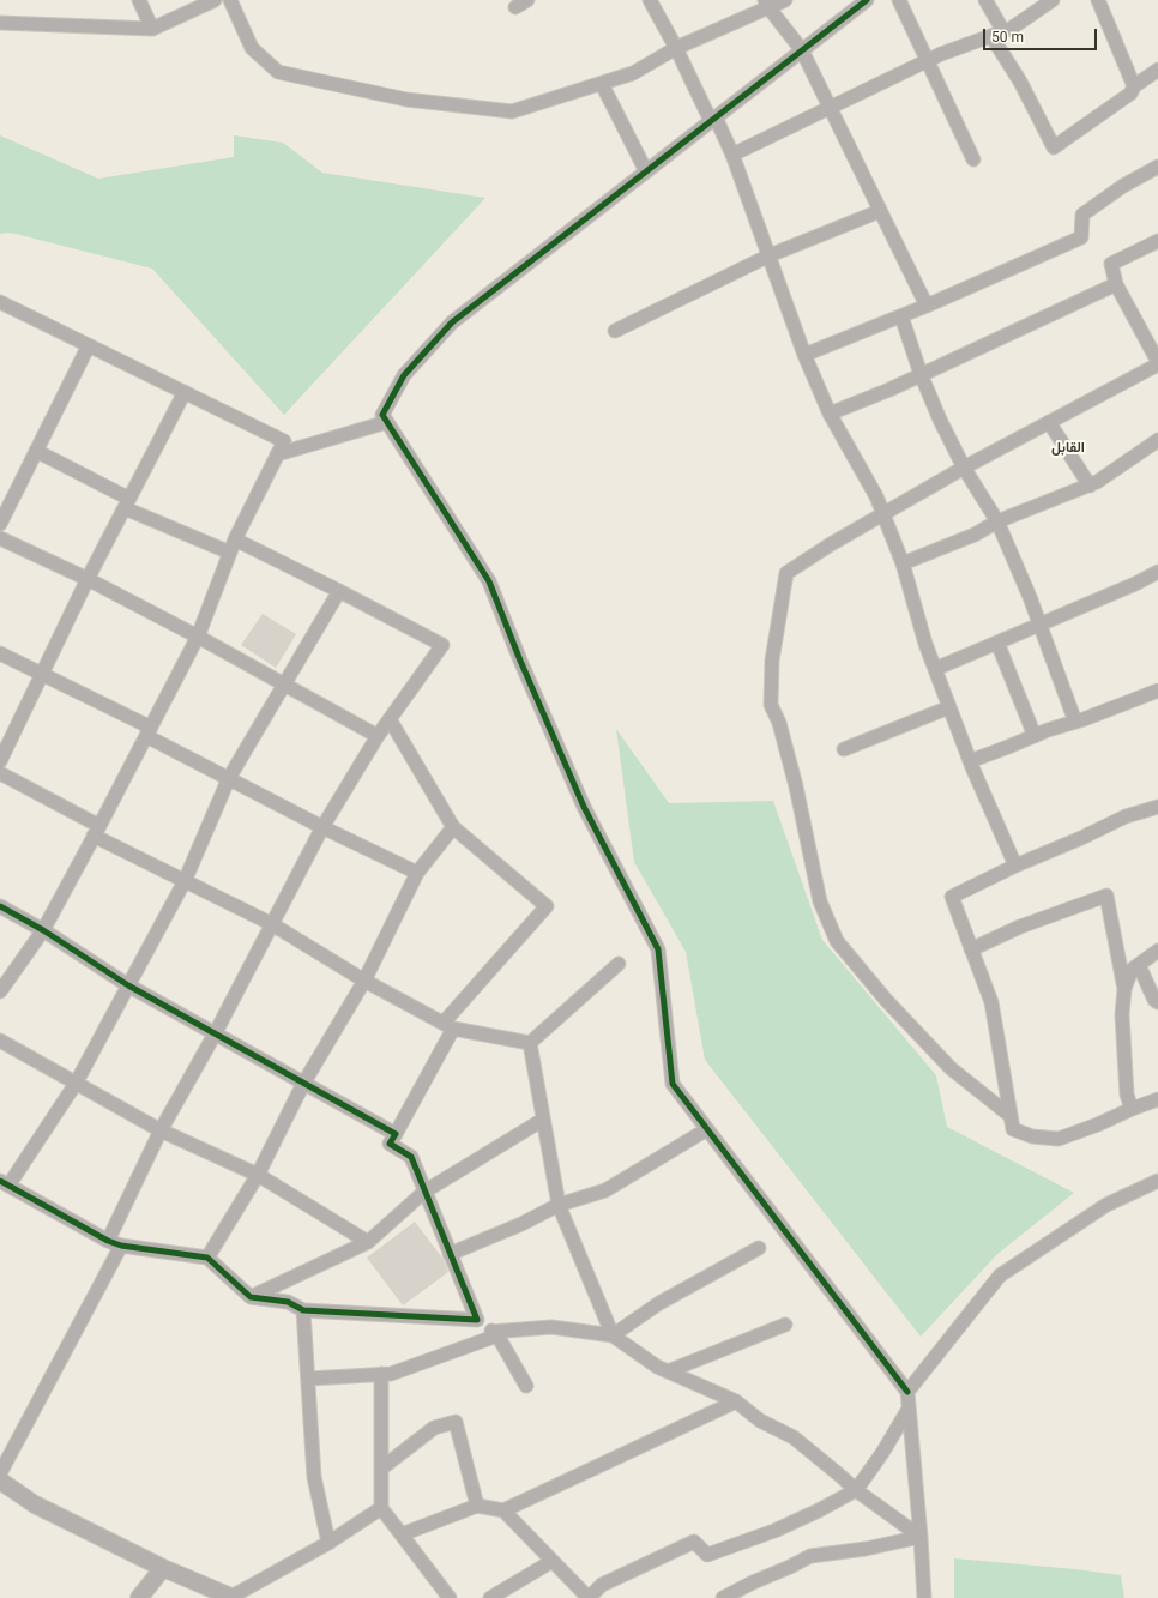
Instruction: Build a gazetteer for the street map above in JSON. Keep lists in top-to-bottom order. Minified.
{"districts":["القابل"],"scale_bar":"50 m"}
